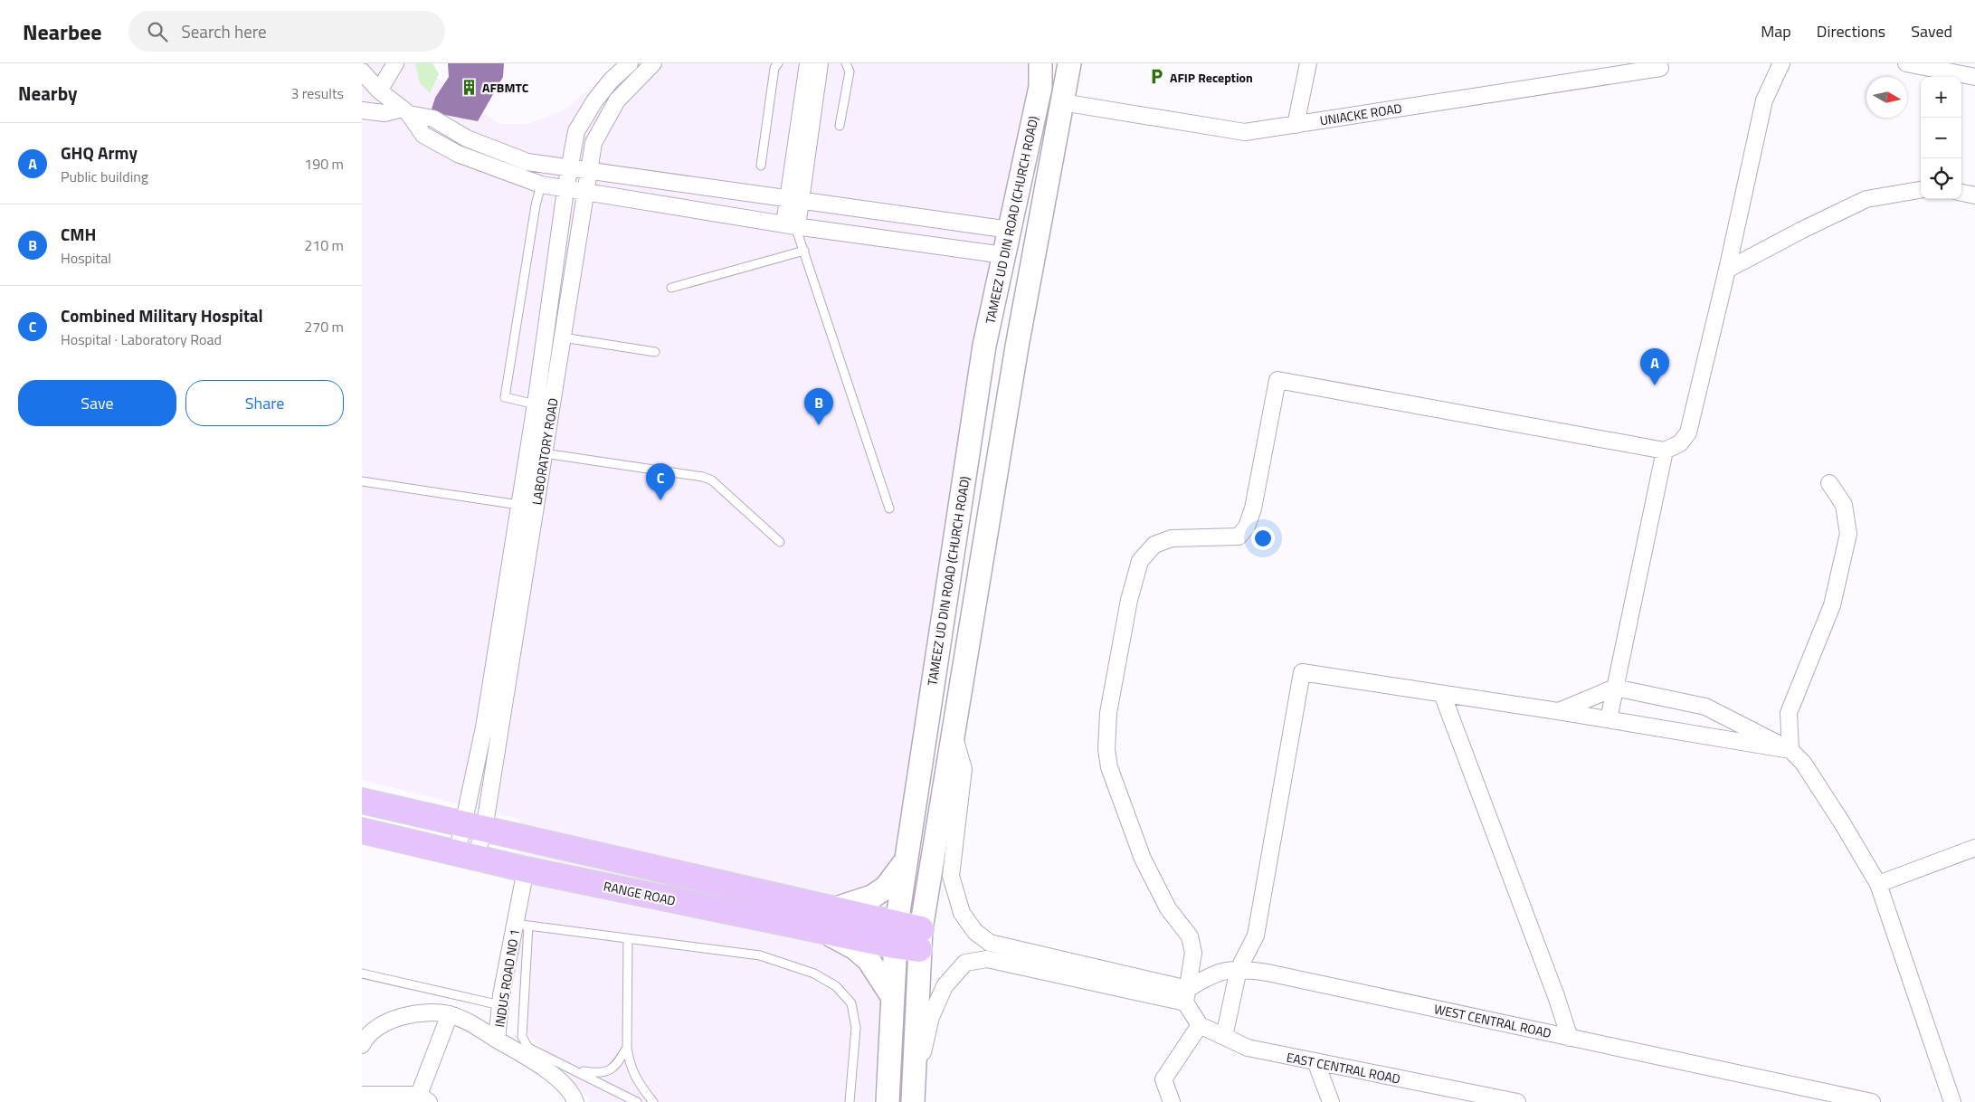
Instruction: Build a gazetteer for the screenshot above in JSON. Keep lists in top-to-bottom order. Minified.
{"streets":{"main road":["TAMEEZ UD DIN ROAD (CHURCH ROAD)","RANGE ROAD"],"street":["UNIACKE ROAD","LABORATORY ROAD","INDUS ROAD NO 1","WEST CENTRAL ROAD","EAST CENTRAL ROAD"]},"crossings":[["UNIACKE ROAD","TAMEEZ UD DIN ROAD (CHURCH ROAD)"],["LABORATORY ROAD","RANGE ROAD"],["RANGE ROAD","INDUS ROAD NO 1"]],"places":{"parking":["AFIP Reception"],"building":["AFBMTC"]},"north":"right","page":{"header":"Nearbee","search":"Search here","nav":["Map","Directions","Saved"],"heading":["Nearby","3 results"],"map_buttons":["+","−"],"list":[{"mark":"A","name":"GHQ Army","note":"Public building","value":"190 m"},{"mark":"B","name":"CMH","note":"Hospital","value":"210 m"},{"mark":"C","name":"Combined Military Hospital","note":"Hospital · Laboratory Road","value":"270 m"}],"pins":["A","B","C"],"buttons":["Save","Share"]}}
